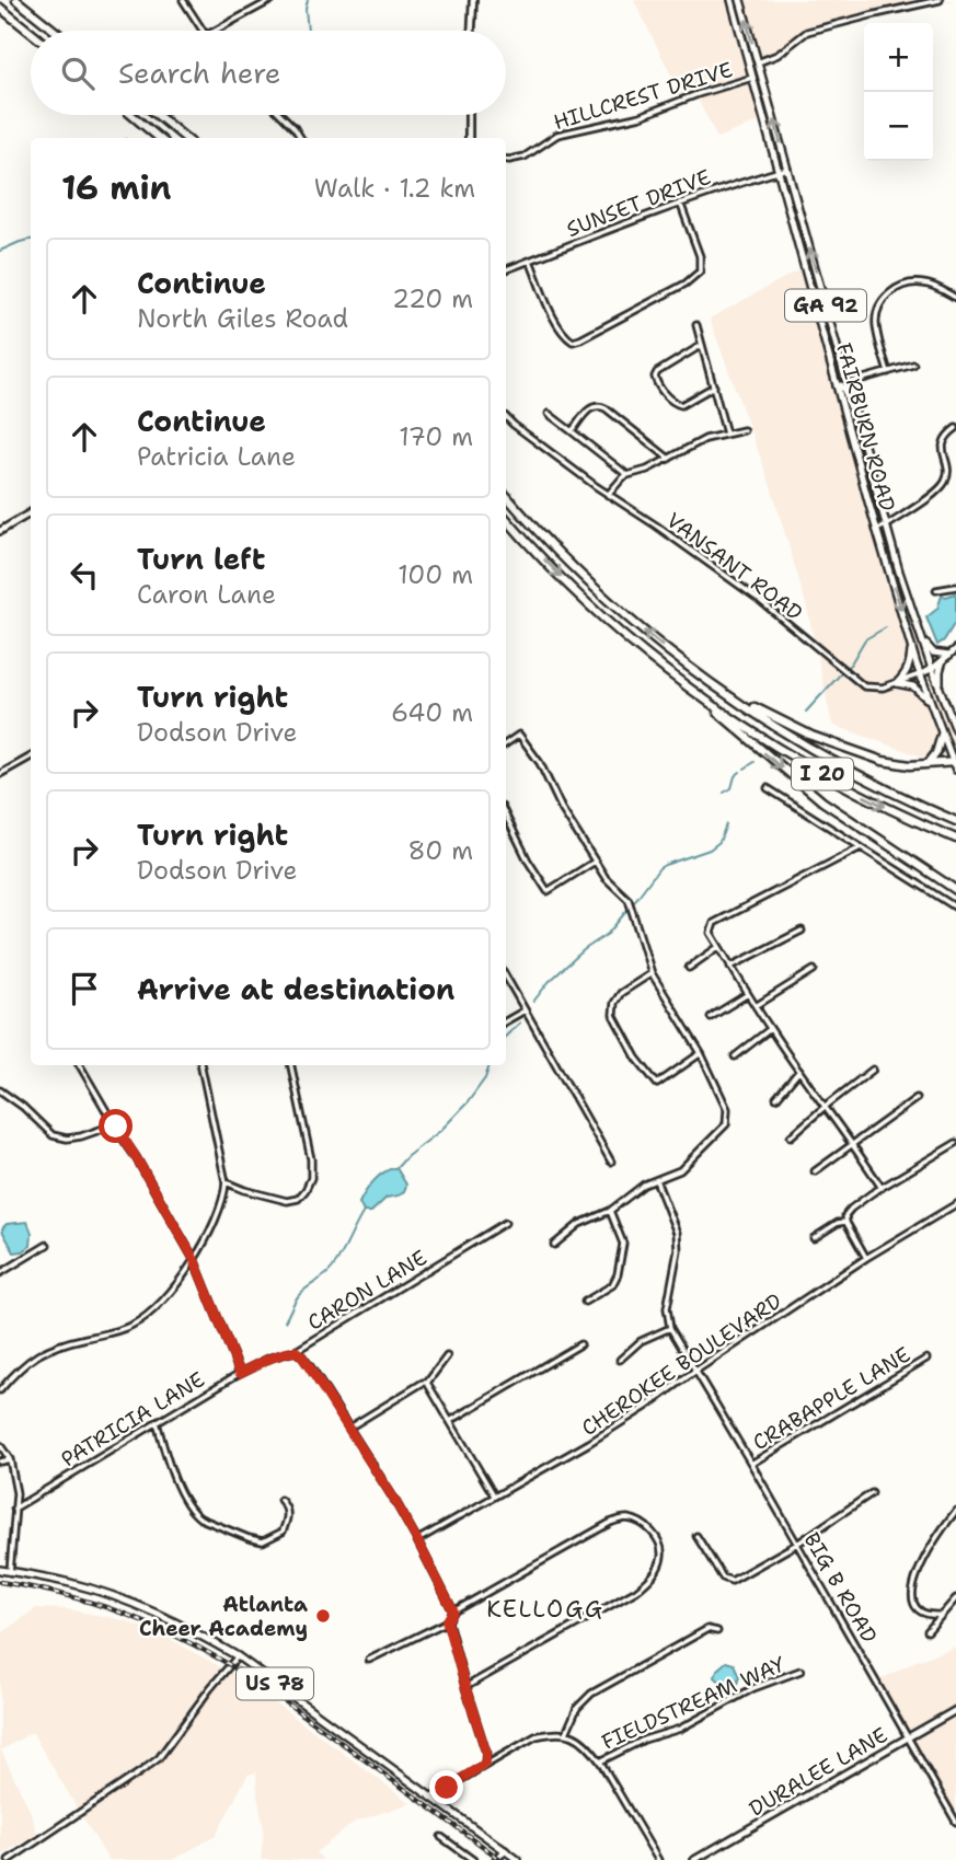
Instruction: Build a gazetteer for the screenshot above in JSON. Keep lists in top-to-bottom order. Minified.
{"streets":{"highway":["I 20"],"main road":["GA 92","FAIRBURN ROAD","US 78"],"street":["HILLCREST DRIVE","SUNSET DRIVE","VANSANT ROAD","CARON LANE","CHEROKEE BOULEVARD","CRABAPPLE LANE","PATRICIA LANE","BIG B ROAD","FIELDSTREAM WAY","DURALEE LANE"]},"crossings":[["HILLCREST DRIVE","FAIRBURN ROAD"],["SUNSET DRIVE","FAIRBURN ROAD"],["FAIRBURN ROAD","VANSANT ROAD"],["CARON LANE","PATRICIA LANE"],["CHEROKEE BOULEVARD","BIG B ROAD"],["CRABAPPLE LANE","BIG B ROAD"],["BIG B ROAD","DURALEE LANE"]],"districts":["KELLOGG"],"places":["Atlanta Cheer Academy"],"page":{"map_buttons":["+","−"],"search":"Search here","heading":["16 min","Walk · 1.2 km"],"list":[["Continue","North Giles Road","220 m"],["Continue","Patricia Lane","170 m"],["Turn left","Caron Lane","100 m"],["Turn right","Dodson Drive","640 m"],["Turn right","Dodson Drive","80 m"],"Arrive at destination"]}}
